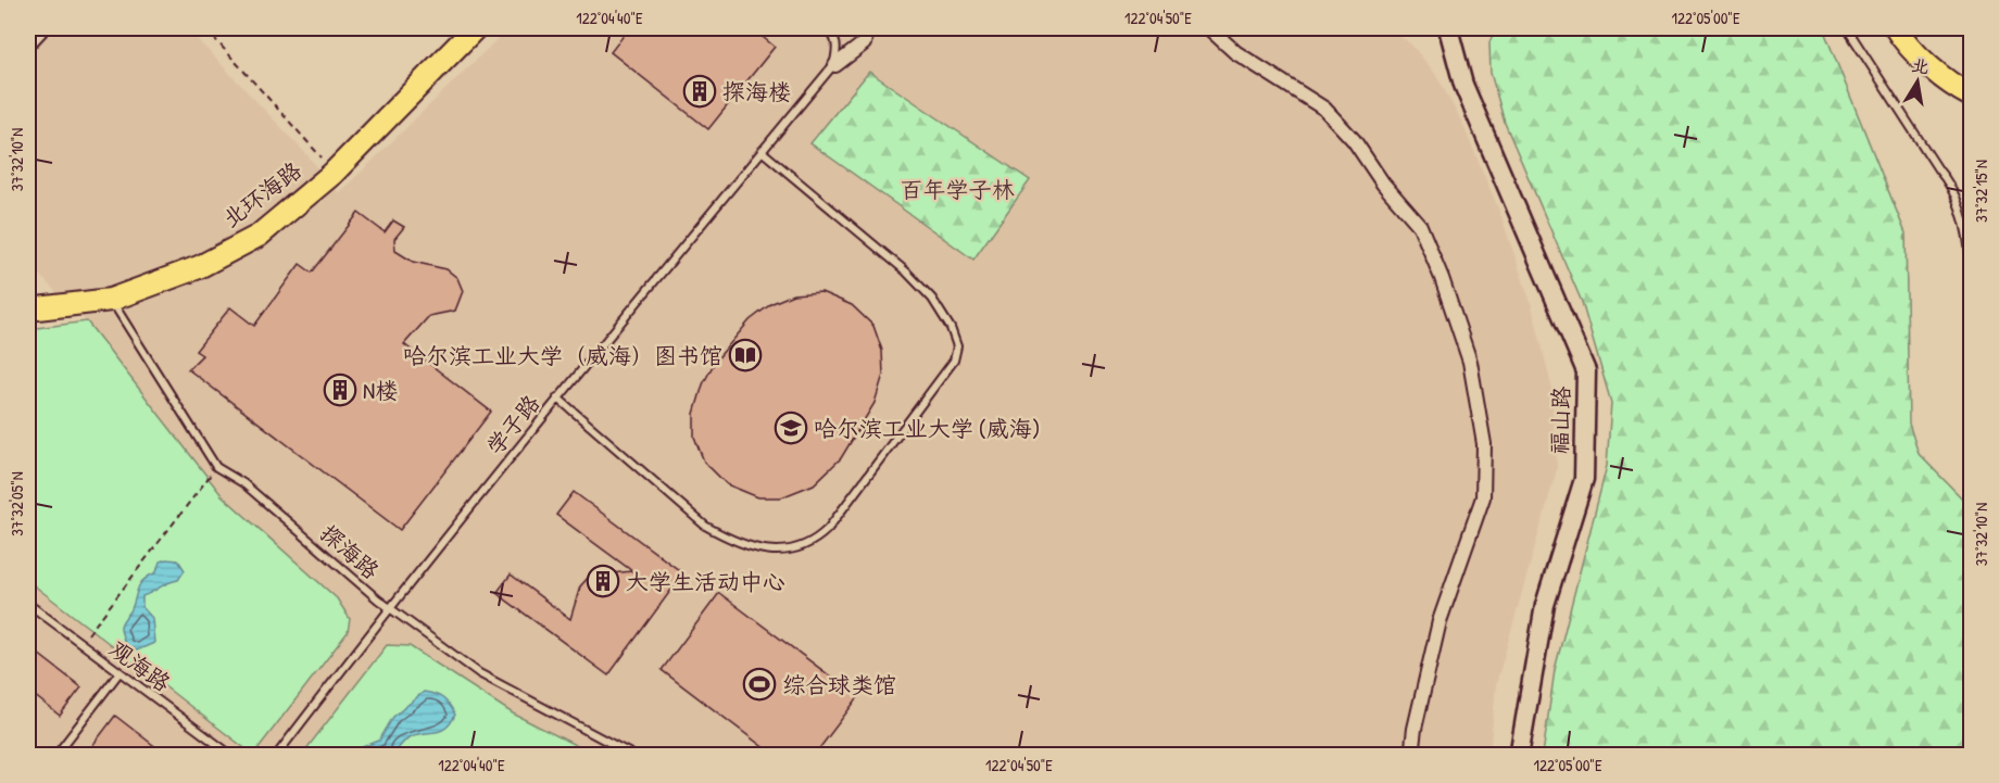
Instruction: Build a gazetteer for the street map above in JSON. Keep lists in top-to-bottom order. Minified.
{"streets":{"main road":["北环海路","福山路"],"lane":["学子路","探海路","观海路"]},"crossings":[["北环海路","探海路"],["学子路","探海路"]],"parks":["百年学子林"],"places":{"building":["探海楼","N楼","大学生活动中心"],"library":["哈尔滨工业大学（威海）图书馆"],"school or university":["哈尔滨工业大学 (威海)"],"sports":["综合球类馆"]},"north":"top","coordinates":["122°04'40\"E","122°04'50\"E","122°05'00\"E","37°32'10\"N","37°32'15\"N","37°32'05\"N"]}
